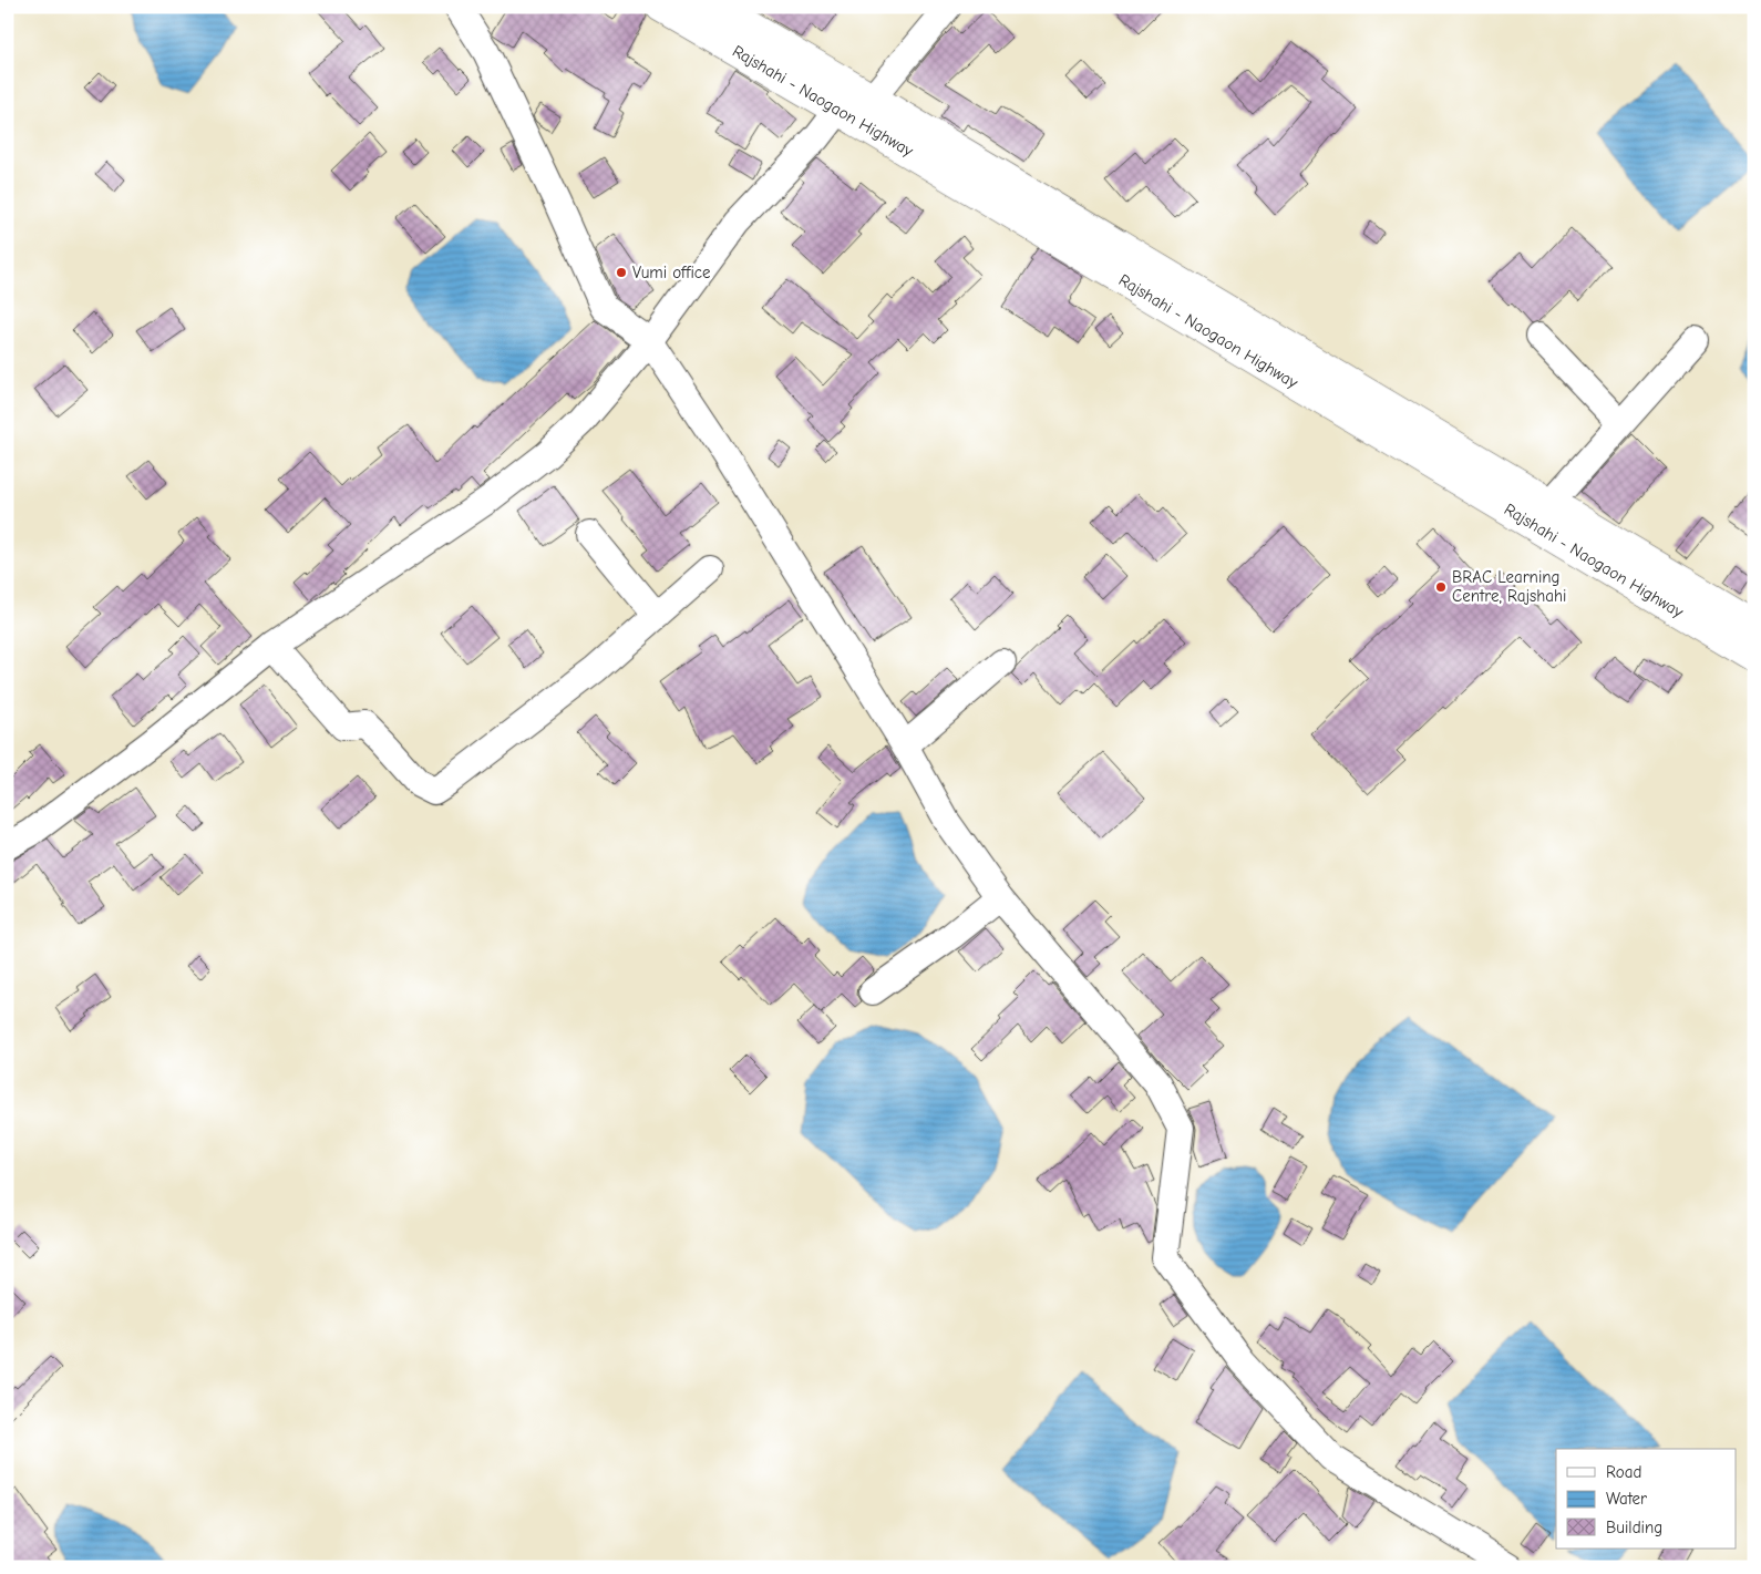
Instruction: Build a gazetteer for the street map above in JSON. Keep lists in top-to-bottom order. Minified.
{"streets":{"main road":["Rajshahi - Naogaon Highway"]},"places":["Vumi office","BRAC Learning Centre, Rajshahi"],"legend":["Road","Water","Building"]}
